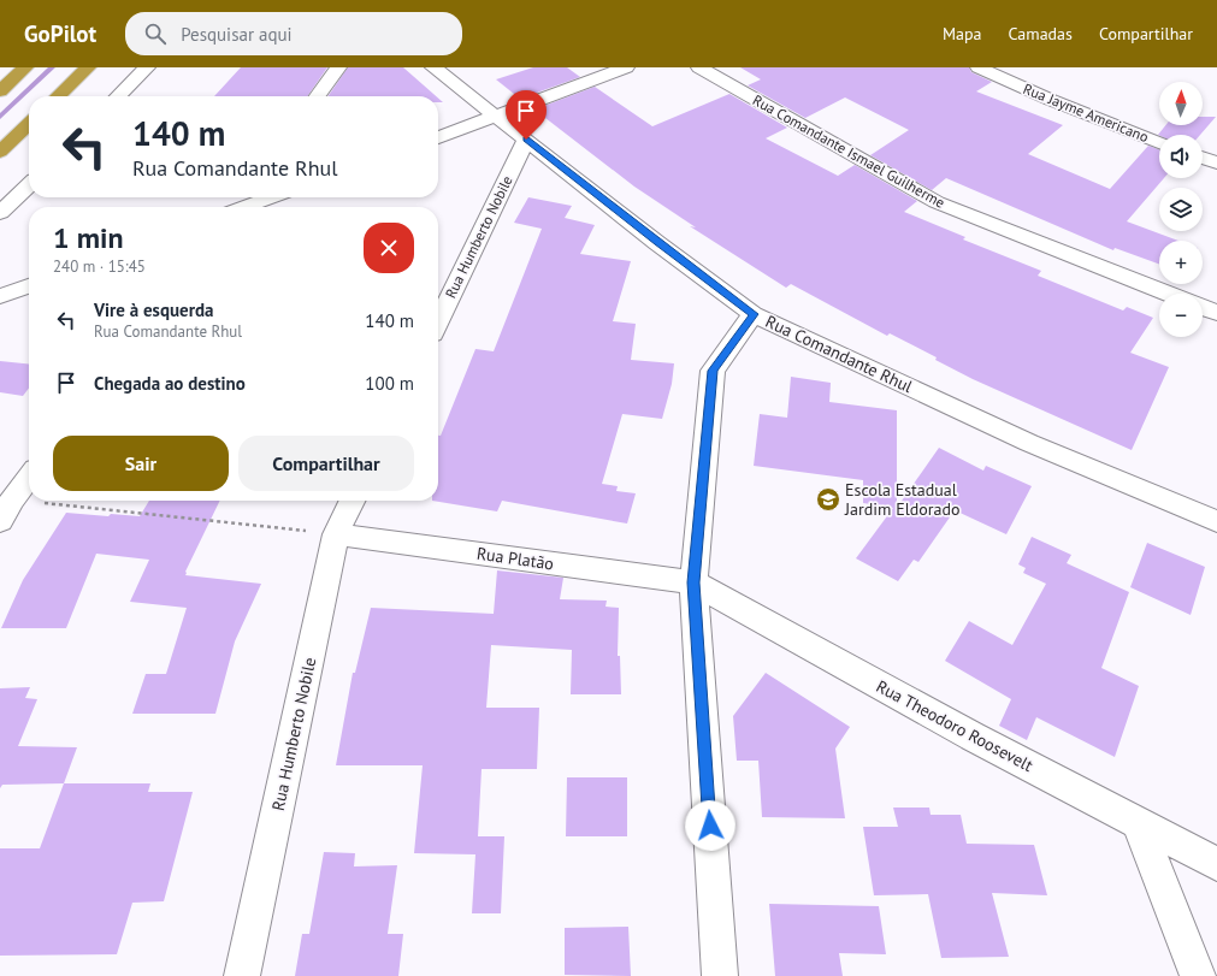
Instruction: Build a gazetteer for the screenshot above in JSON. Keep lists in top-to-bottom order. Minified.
{"streets":{"street":["Rua Jayme Americano","Rua Comandante Ismael Guilherme","Rua Humberto Nobile","Rua Comandante Rhul","Rua Platão","Rua Theodoro Roosevelt"]},"crossings":[["Rua Humberto Nobile","Rua Comandante Rhul"],["Rua Humberto Nobile","Rua Platão"],["Rua Platão","Rua Theodoro Roosevelt"]],"places":{"school or university":["Escola Estadual Jardim Eldorado"]},"north":"top","page":{"header":"GoPilot","search":"Pesquisar aqui","nav":["Mapa","Camadas","Compartilhar"],"map_buttons":["+","−"],"turn":["140 m","Rua Comandante Rhul"],"heading":["1 min","240 m · 15:45"],"list":[{"name":"Vire à esquerda","note":"Rua Comandante Rhul","value":"140 m"},{"name":"Chegada ao destino","value":"100 m"}],"buttons":["Sair","Compartilhar"]}}
